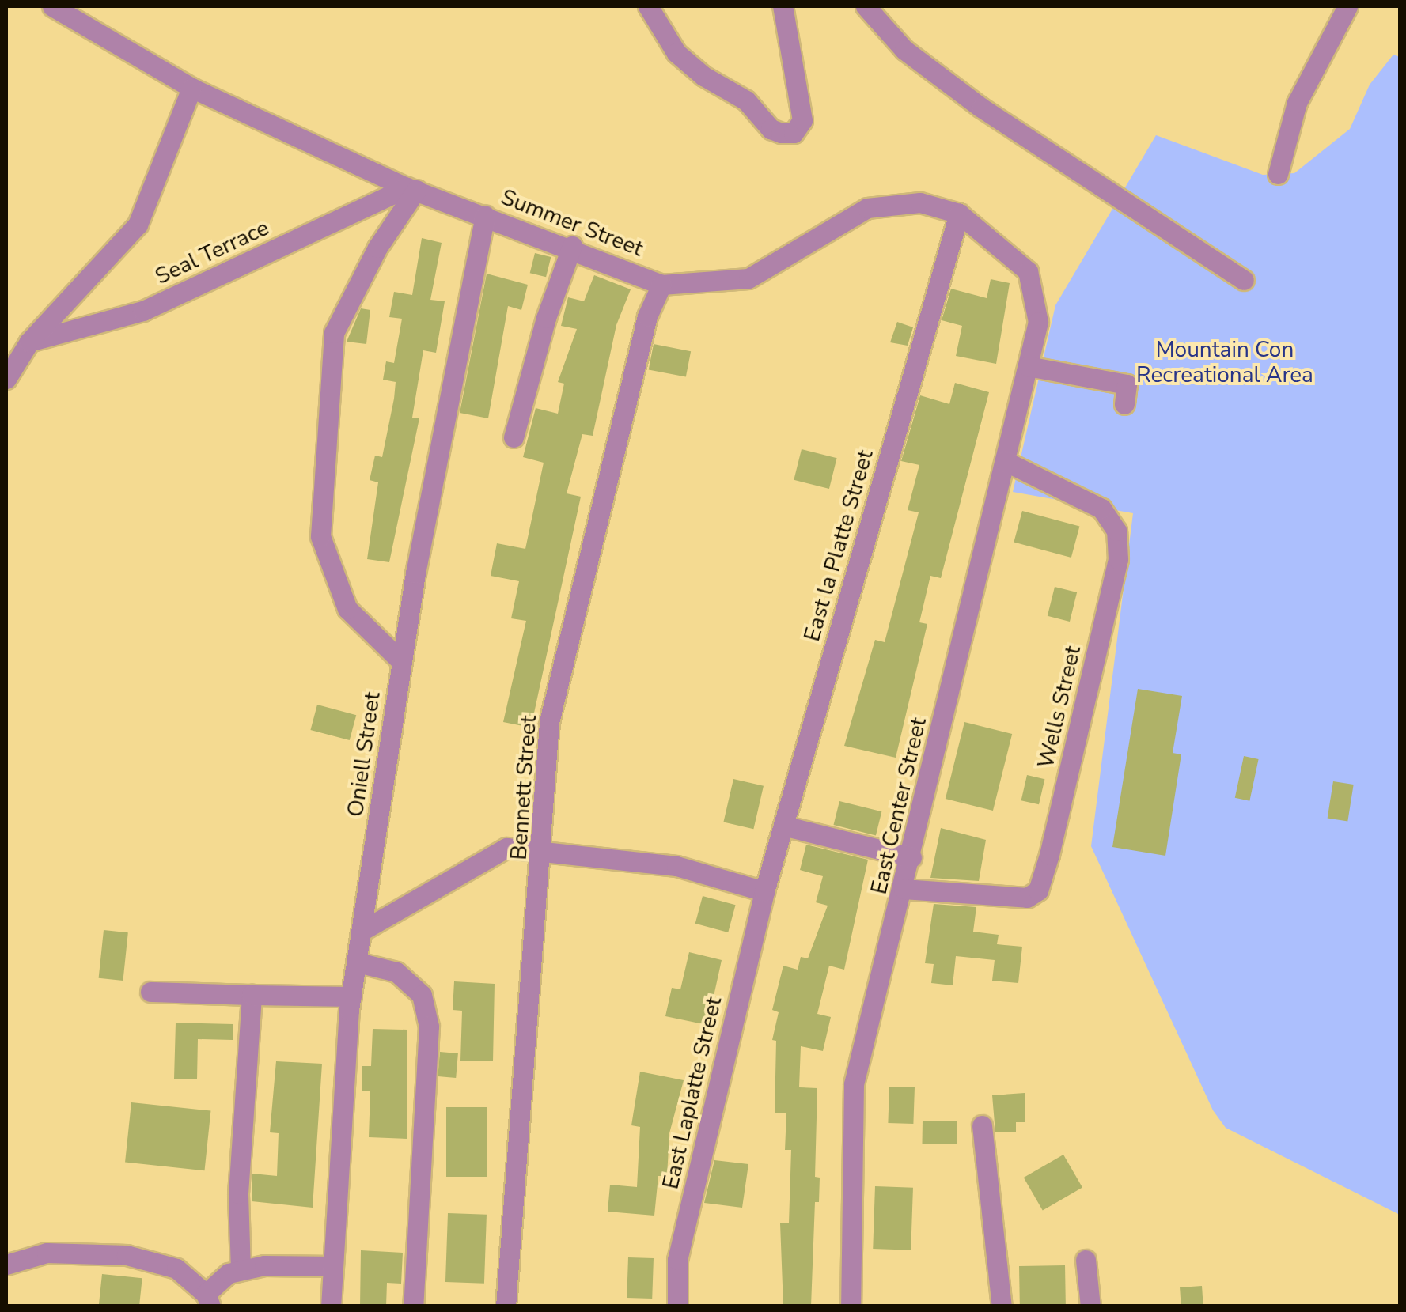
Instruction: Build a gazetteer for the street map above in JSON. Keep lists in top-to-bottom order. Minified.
{"streets":{"street":["Summer Street","Seal Terrace","East la Platte Street","Wells Street","Oniell Street","Bennett Street","East Center Street","East Laplatte Street"]},"crossings":[["Summer Street","Seal Terrace"],["Summer Street","East la Platte Street"],["Summer Street","Oniell Street"],["Summer Street","Bennett Street"],["Summer Street","East Center Street"],["East la Platte Street","East Laplatte Street"],["Wells Street","East Center Street"]],"parks":["Mountain Con Recreational Area"]}
